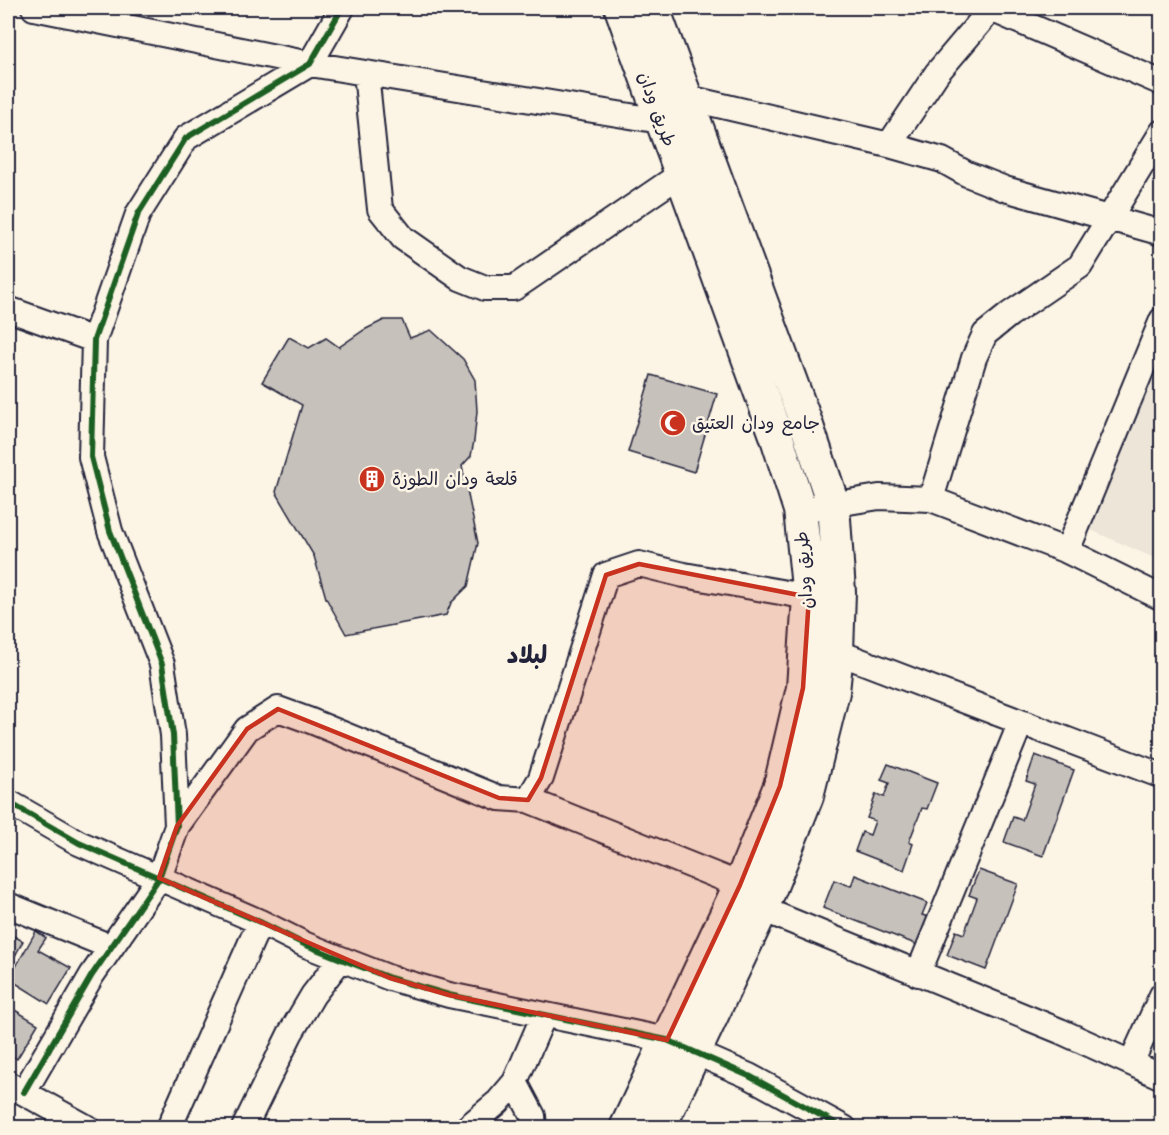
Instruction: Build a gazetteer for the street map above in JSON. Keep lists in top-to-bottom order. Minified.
{"streets":{"main road":["طريق ودان"]},"districts":["لبلاد"],"places":{"mosque":["جامع ودان العتيق"],"building":["قلعة ودان الطوزة"]}}
